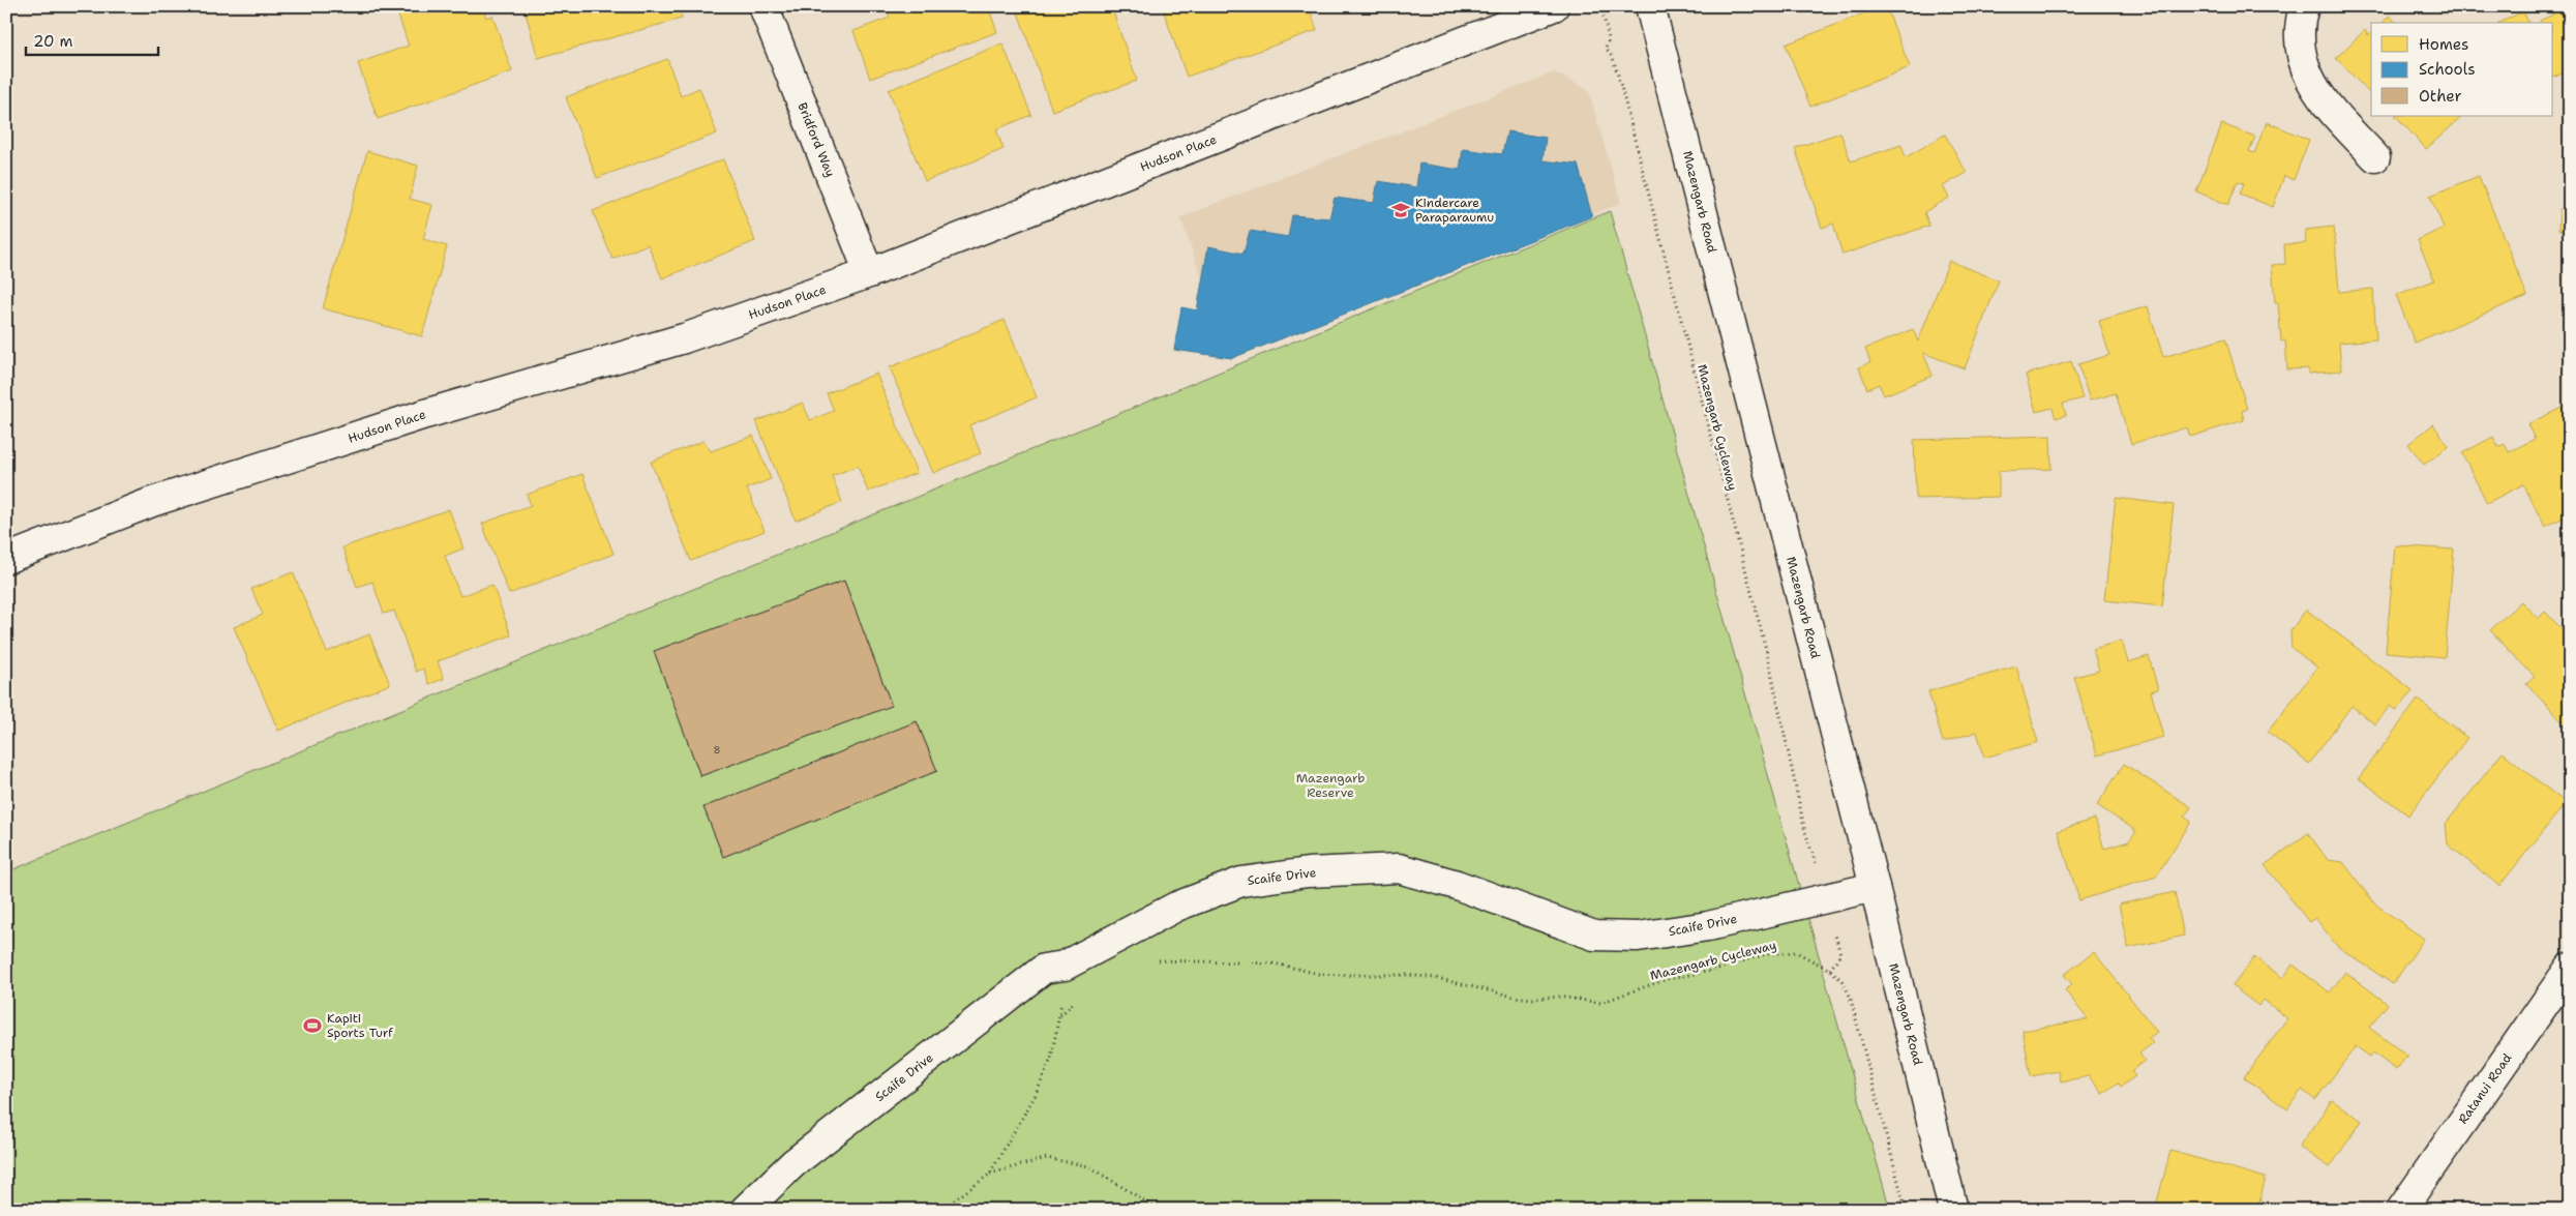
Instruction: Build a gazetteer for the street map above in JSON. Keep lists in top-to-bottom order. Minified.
{"streets":{"street":["Bridford Way","Hudson Place","Mazengarb Road","Scaife Drive","Ratanui Road"],"path":["Mazengarb Cycleway"]},"crossings":[["Bridford Way","Hudson Place"],["Mazengarb Road","Scaife Drive"]],"parks":["Mazengarb Reserve"],"places":{"school or university":["Kindercare Paraparaumu"],"sports":["Kapiti Sports Turf"]},"house_numbers":["8"],"legend":["Homes","Schools","Other"],"scale_bar":"20 m"}
